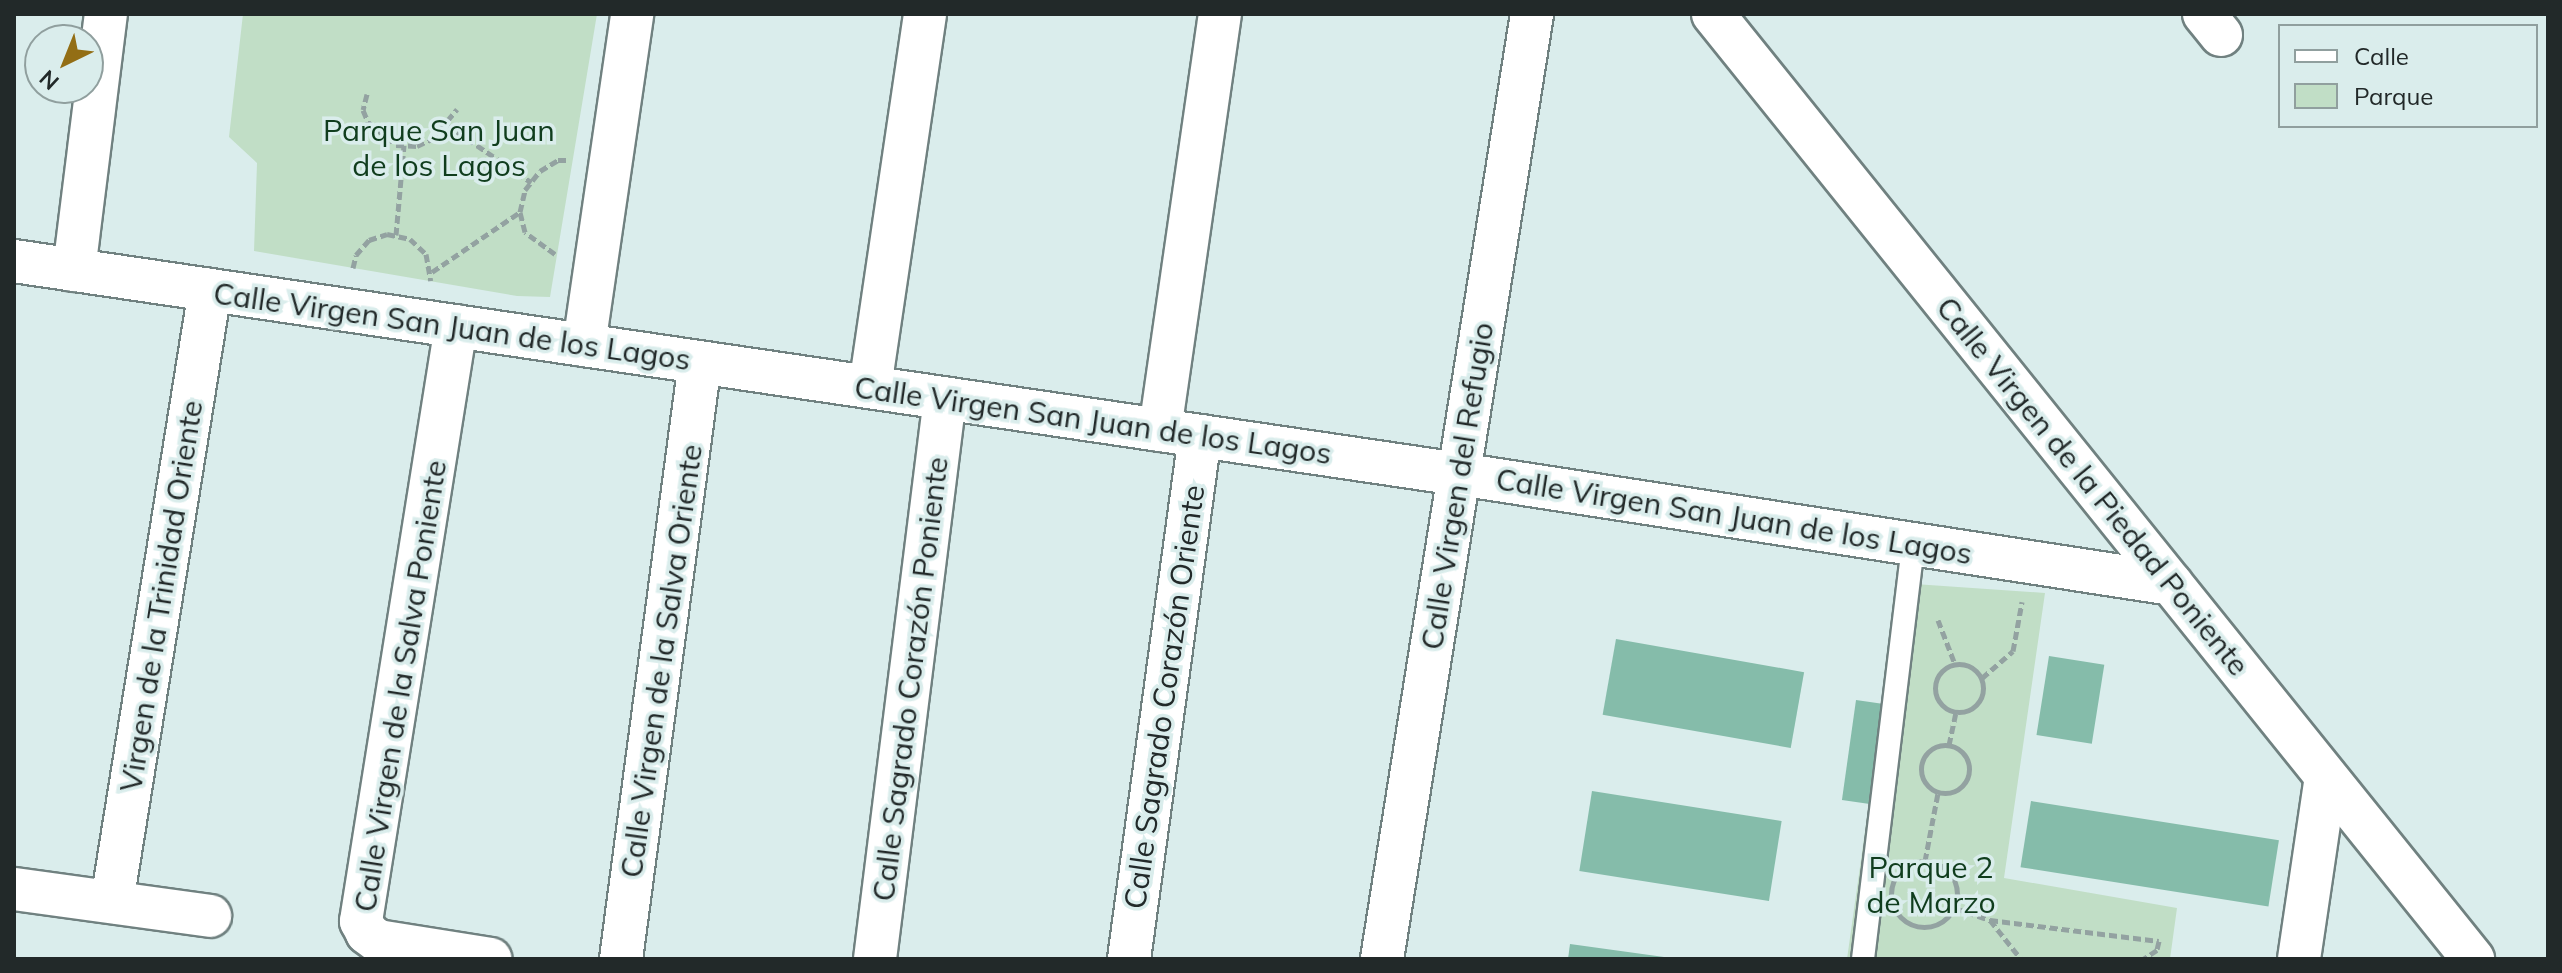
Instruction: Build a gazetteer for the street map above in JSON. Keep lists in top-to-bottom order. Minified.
{"streets":{"street":["Calle Virgen San Juan de los Lagos","Calle Virgen del Refugio","Calle Virgen de la Piedad Poniente","Virgen de la Trinidad Oriente","Calle Virgen de la Salva Oriente","Calle Sagrado Corazón Poniente","Calle Virgen de la Salva Poniente","Calle Sagrado Corazón Oriente"]},"crossings":[["Calle Virgen San Juan de los Lagos","Calle Virgen del Refugio"],["Calle Virgen San Juan de los Lagos","Calle Virgen de la Piedad Poniente"],["Calle Virgen San Juan de los Lagos","Virgen de la Trinidad Oriente"],["Calle Virgen San Juan de los Lagos","Calle Virgen de la Salva Oriente"],["Calle Virgen San Juan de los Lagos","Calle Sagrado Corazón Poniente"],["Calle Virgen San Juan de los Lagos","Calle Virgen de la Salva Poniente"],["Calle Virgen San Juan de los Lagos","Calle Sagrado Corazón Oriente"]],"parks":["Parque San Juan de los Lagos","Parque 2 de Marzo"],"legend":["Calle","Parque"],"north":"bottom left"}
